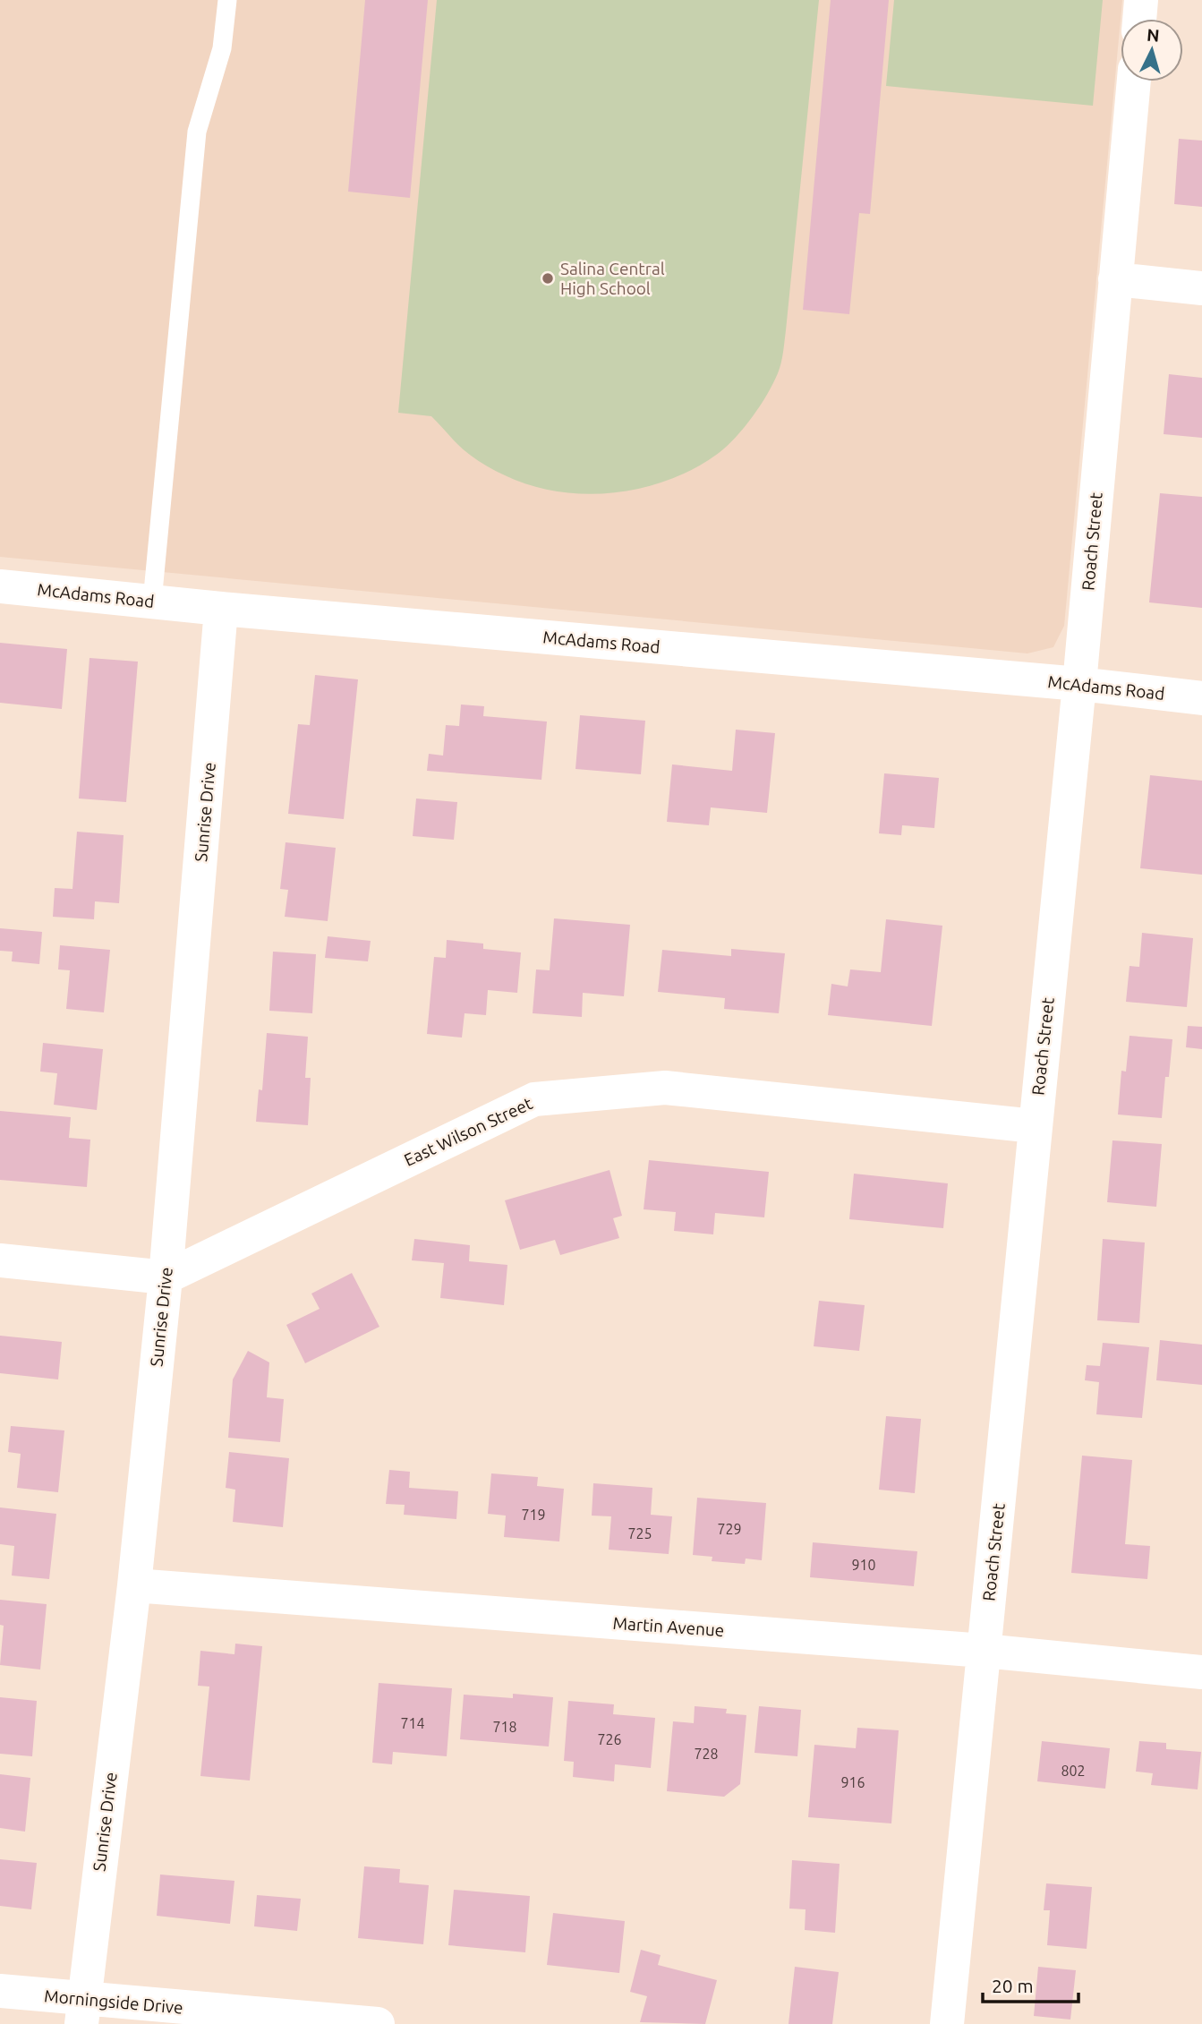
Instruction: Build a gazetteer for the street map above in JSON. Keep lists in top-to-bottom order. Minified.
{"streets":{"street":["Roach Street","McAdams Road","Sunrise Drive","East Wilson Street","Martin Avenue","Morningside Drive"]},"crossings":[["Roach Street","McAdams Road"],["Roach Street","East Wilson Street"],["Roach Street","Martin Avenue"],["McAdams Road","Sunrise Drive"],["Sunrise Drive","East Wilson Street"],["Sunrise Drive","Martin Avenue"],["Sunrise Drive","Morningside Drive"]],"places":["Salina Central High School"],"house_numbers":["719","729","725","910","714","718","726","728","802","916"],"scale_bar":"20 m","north":"top"}
